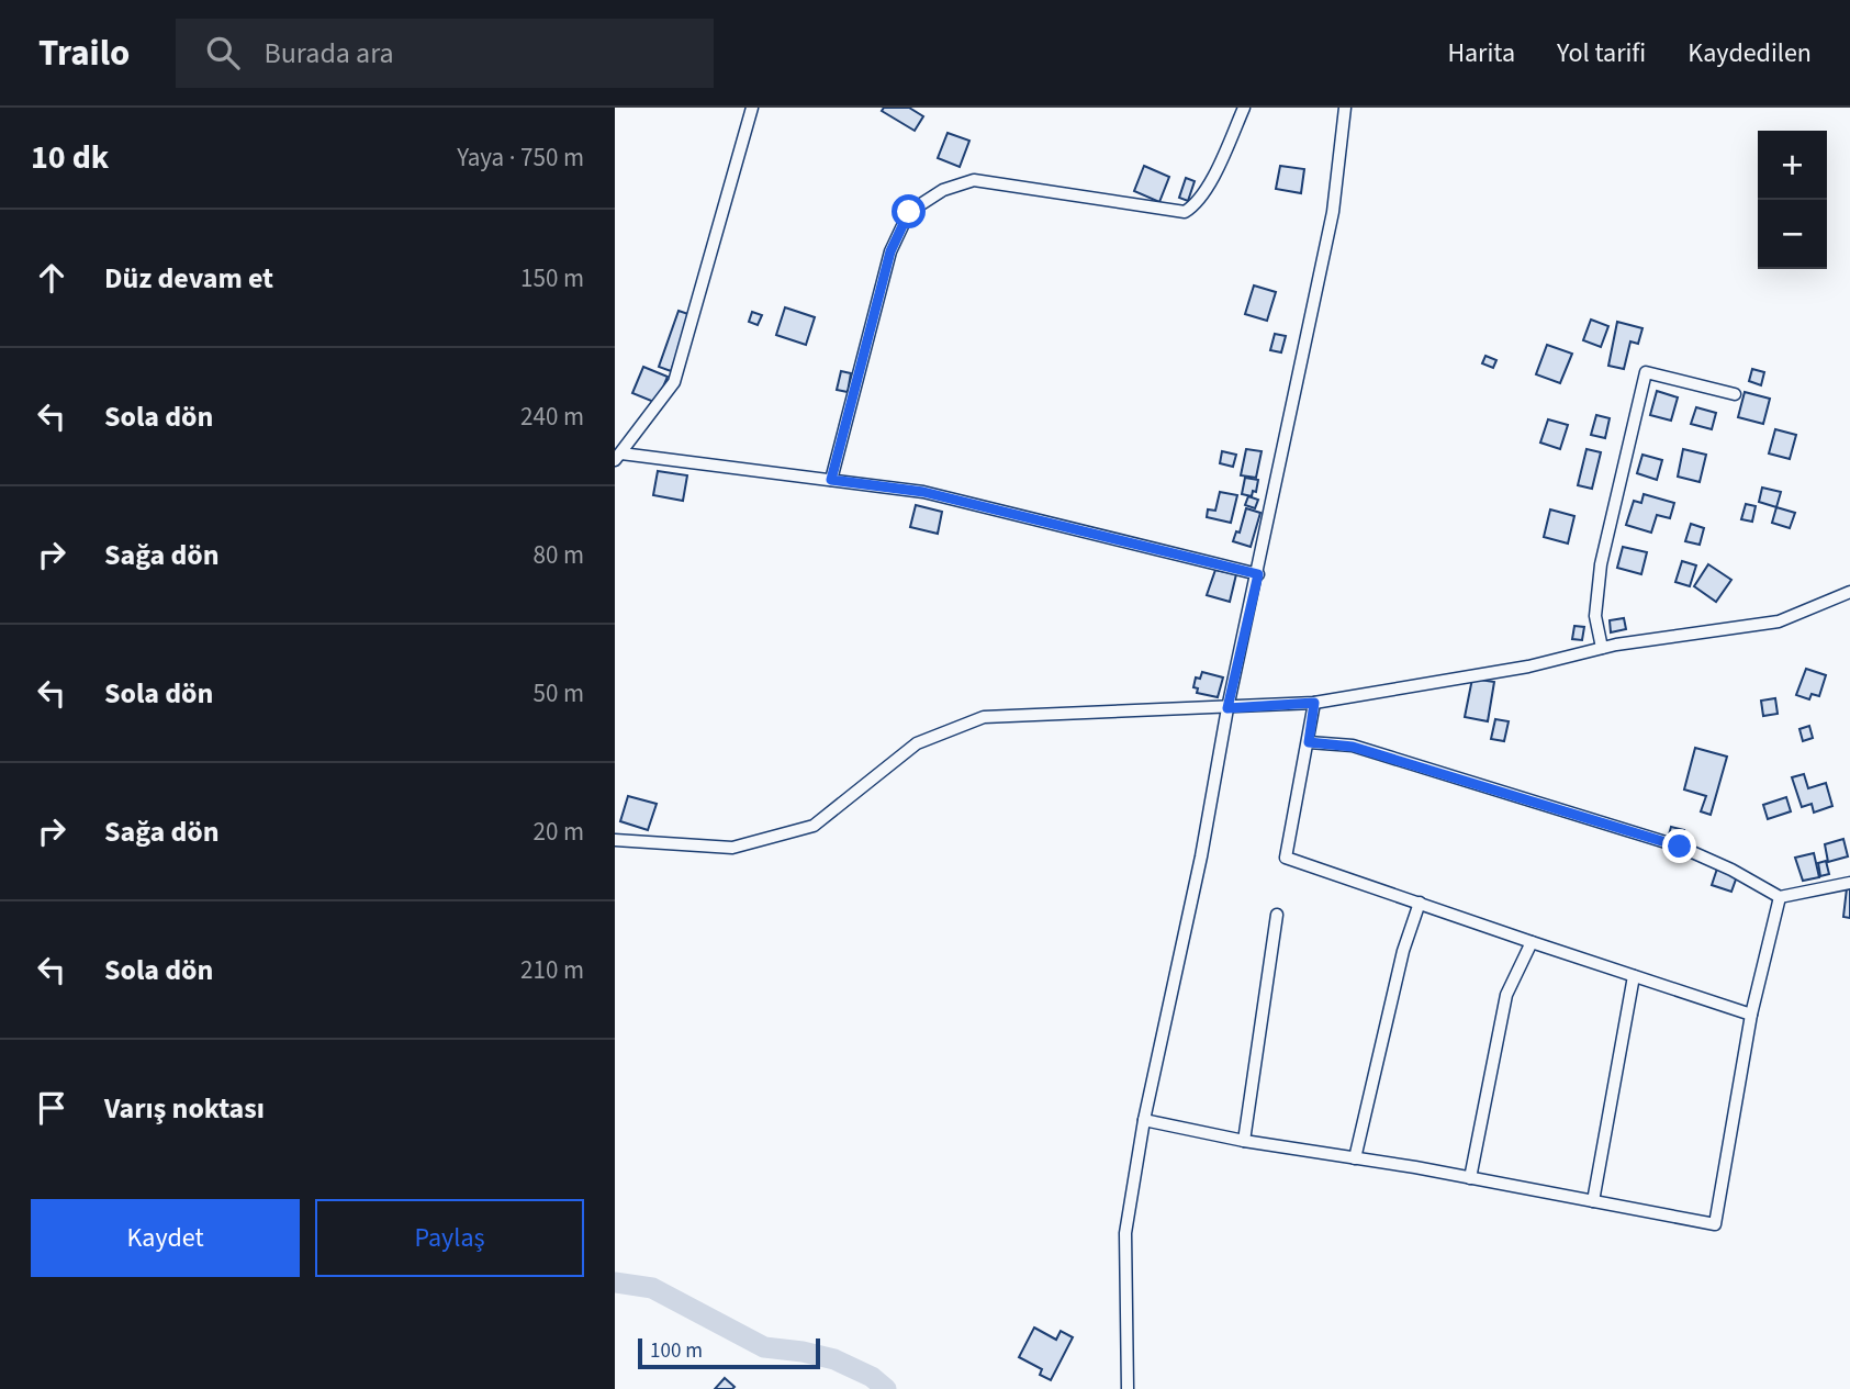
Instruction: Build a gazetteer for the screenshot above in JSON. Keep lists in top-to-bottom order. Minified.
{"scale_bar":"100 m","page":{"header":"Trailo","search":"Burada ara","nav":["Harita","Yol tarifi","Kaydedilen"],"heading":["10 dk","Yaya · 750 m"],"map_buttons":["+","−"],"list":[["Düz devam et","150 m"],["Sola dön","240 m"],["Sağa dön","80 m"],["Sola dön","50 m"],["Sağa dön","20 m"],["Sola dön","210 m"],"Varış noktası"],"buttons":["Kaydet","Paylaş"],"scale":"100 m"}}
